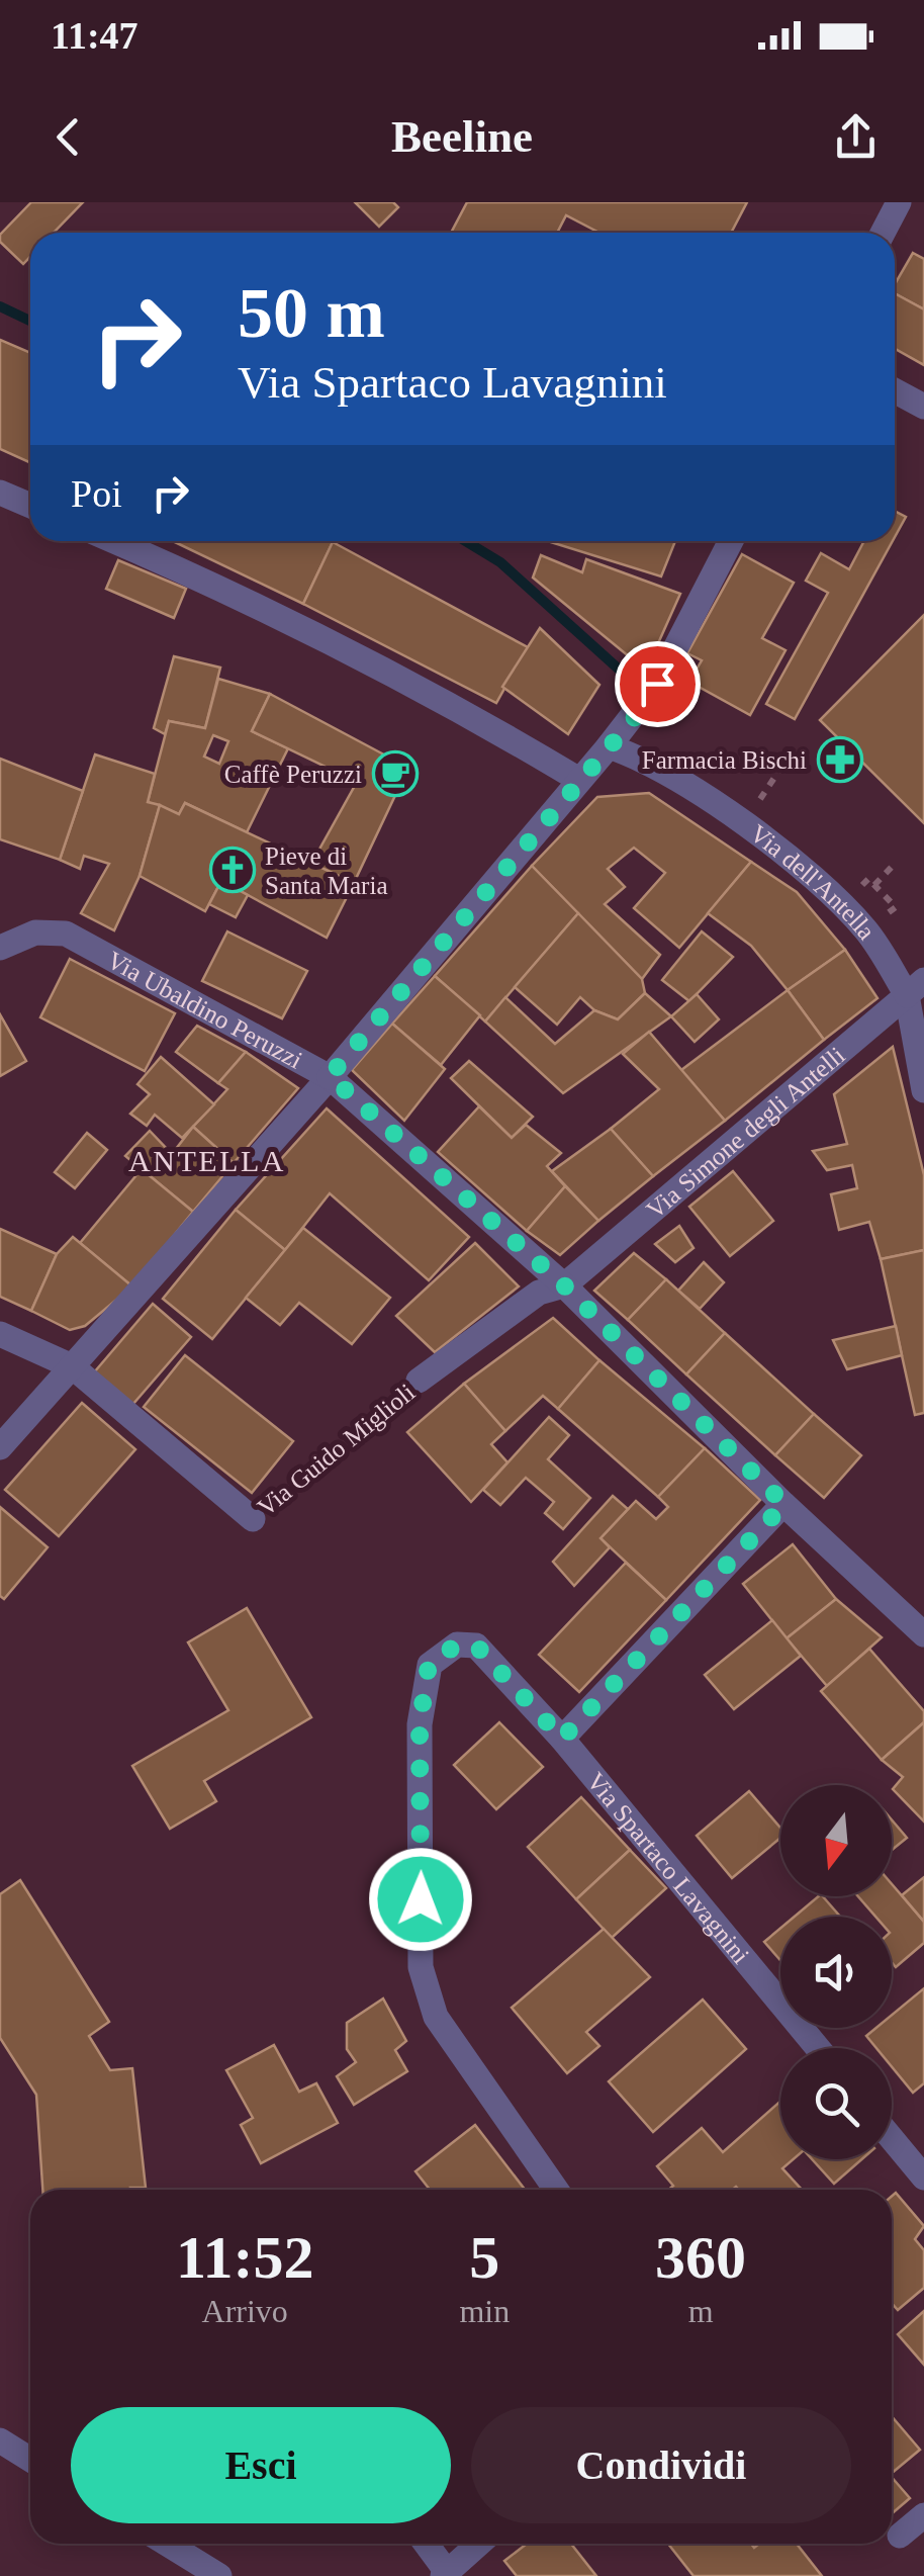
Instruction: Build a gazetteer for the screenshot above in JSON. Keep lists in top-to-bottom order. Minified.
{"streets":{"street":["Via dell'Antella","Via Ubaldino Peruzzi","Via Simone degli Antelli","Via Guido Miglioli","Via Spartaco Lavagnini"]},"crossings":[["Via dell'Antella","Via Simone degli Antelli"],["Via Ubaldino Peruzzi","Via Simone degli Antelli"],["Via Ubaldino Peruzzi","Via Guido Miglioli"],["Via Simone degli Antelli","Via Guido Miglioli"]],"districts":["ANTELLA"],"places":{"pharmacy":["Farmacia Bischi"],"cafe":["Caffè Peruzzi"],"church":["Pieve di Santa Maria"]},"north":"bottom","page":{"status":"11:47","header":"Beeline","turn":["50 m","Via Spartaco Lavagnini"],"then":"Poi","eta":["11:52","Arrivo","5","min","360","m"],"buttons":["Esci","Condividi"]}}
